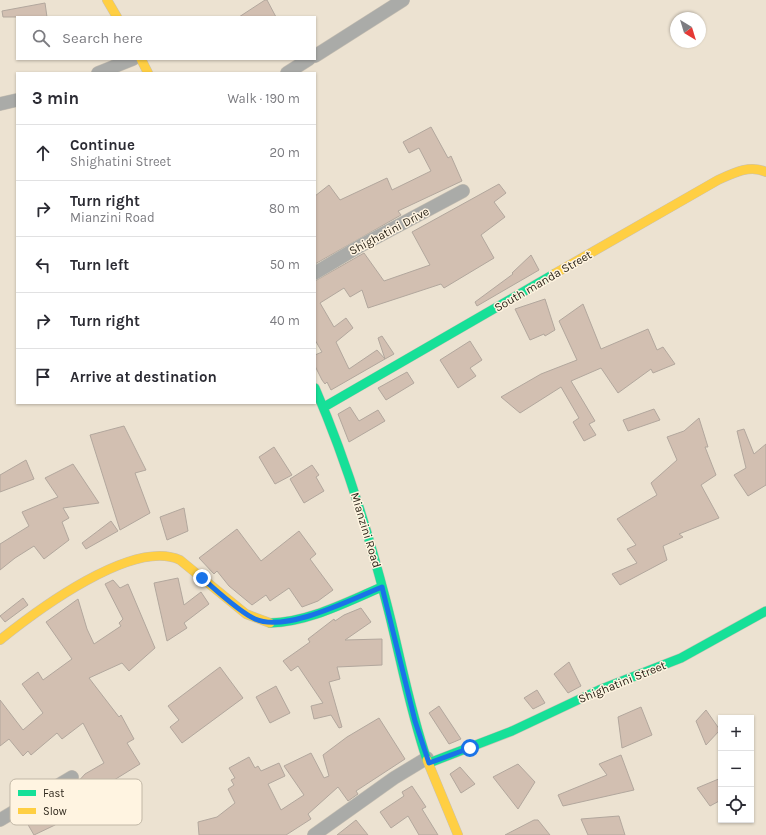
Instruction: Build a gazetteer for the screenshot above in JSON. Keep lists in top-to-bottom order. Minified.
{"streets":{"street":["Shighatini Drive","South manda Street","Mianzini Road","Shighatini Street"]},"crossings":[["South manda Street","Mianzini Road"],["Mianzini Road","Shighatini Street"]],"legend":["Fast","Slow"],"north":"bottom right","page":{"search":"Search here","heading":["3 min","Walk · 190 m"],"list":[["Continue","Shighatini Street","20 m"],["Turn right","Mianzini Road","80 m"],["Turn left","50 m"],["Turn right","40 m"],"Arrive at destination"],"map_buttons":["+","−"]}}
